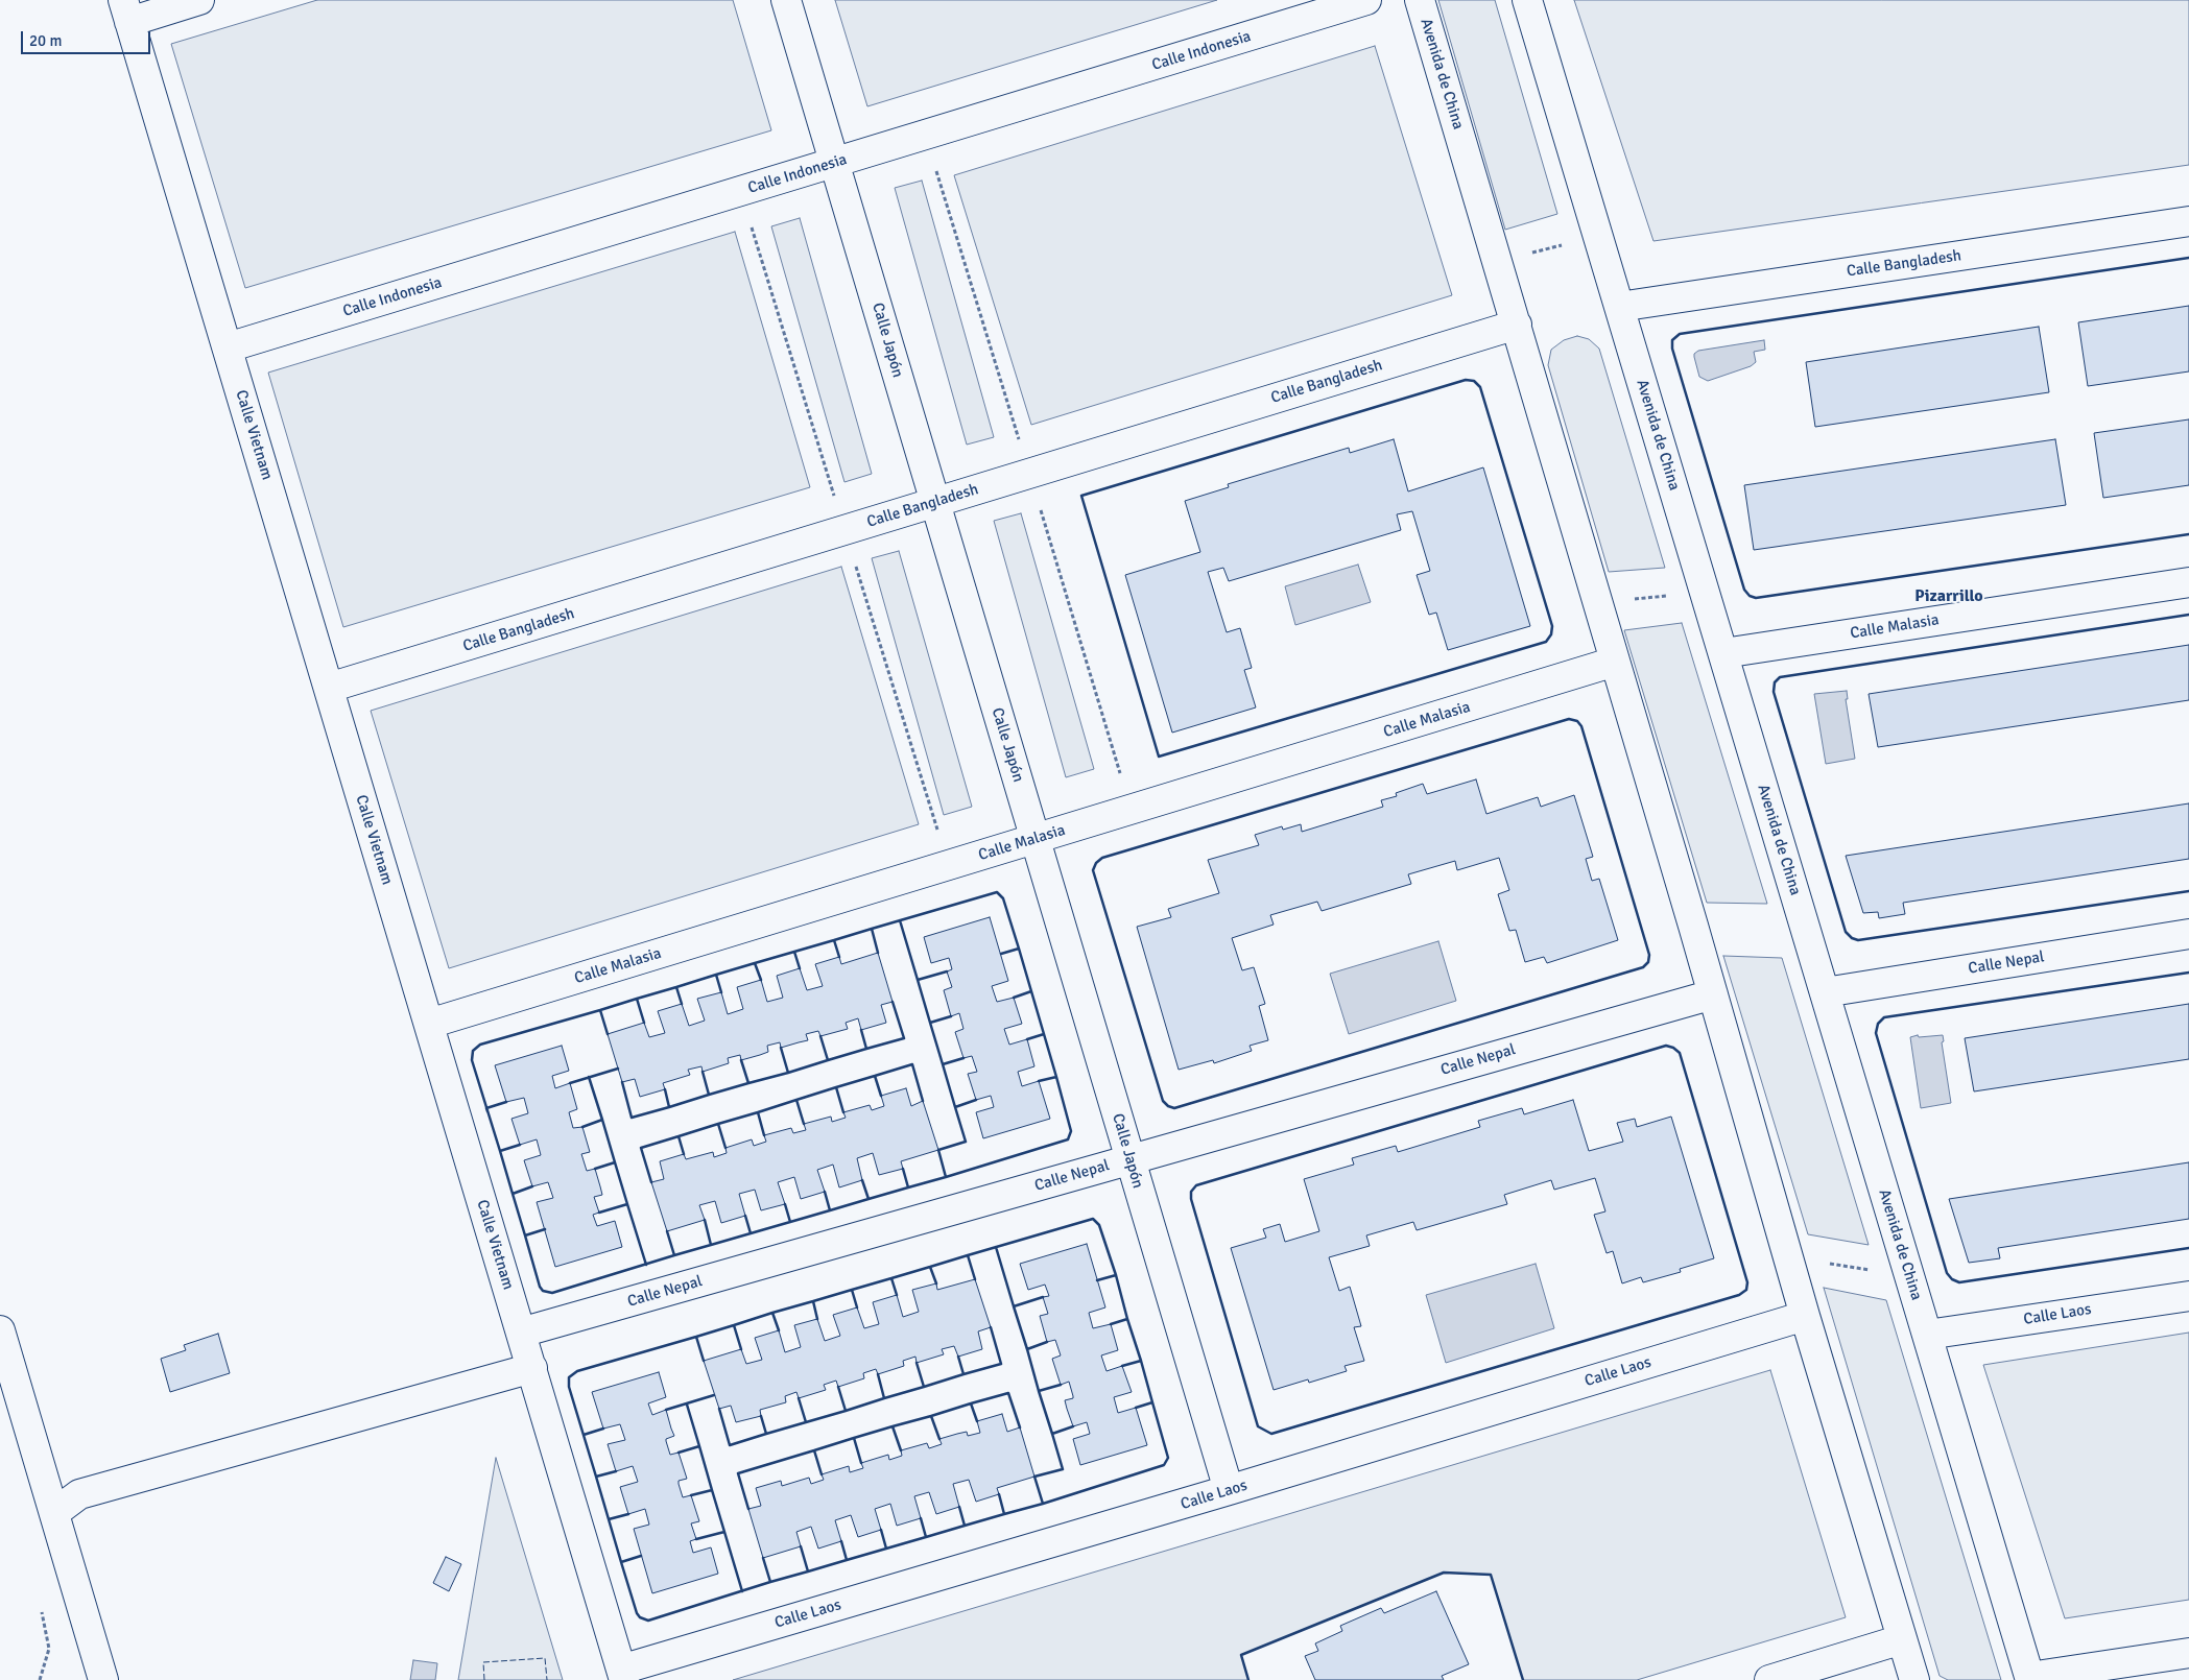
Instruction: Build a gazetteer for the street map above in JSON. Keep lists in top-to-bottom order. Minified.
{"streets":{"street":["Calle Indonesia","Avenida de China","Calle Bangladesh","Calle Japón","Calle Vietnam","Calle Malasia","Calle Nepal","Calle Laos"]},"crossings":[["Calle Indonesia","Calle Japón"],["Calle Indonesia","Calle Vietnam"],["Avenida de China","Calle Bangladesh"],["Avenida de China","Calle Malasia"],["Avenida de China","Calle Nepal"],["Avenida de China","Calle Laos"],["Calle Bangladesh","Calle Japón"],["Calle Bangladesh","Calle Vietnam"],["Calle Japón","Calle Malasia"],["Calle Japón","Calle Nepal"],["Calle Japón","Calle Laos"],["Calle Vietnam","Calle Malasia"],["Calle Vietnam","Calle Nepal"],["Calle Vietnam","Calle Laos"]],"districts":["Pizarrillo"],"scale_bar":"20 m"}
